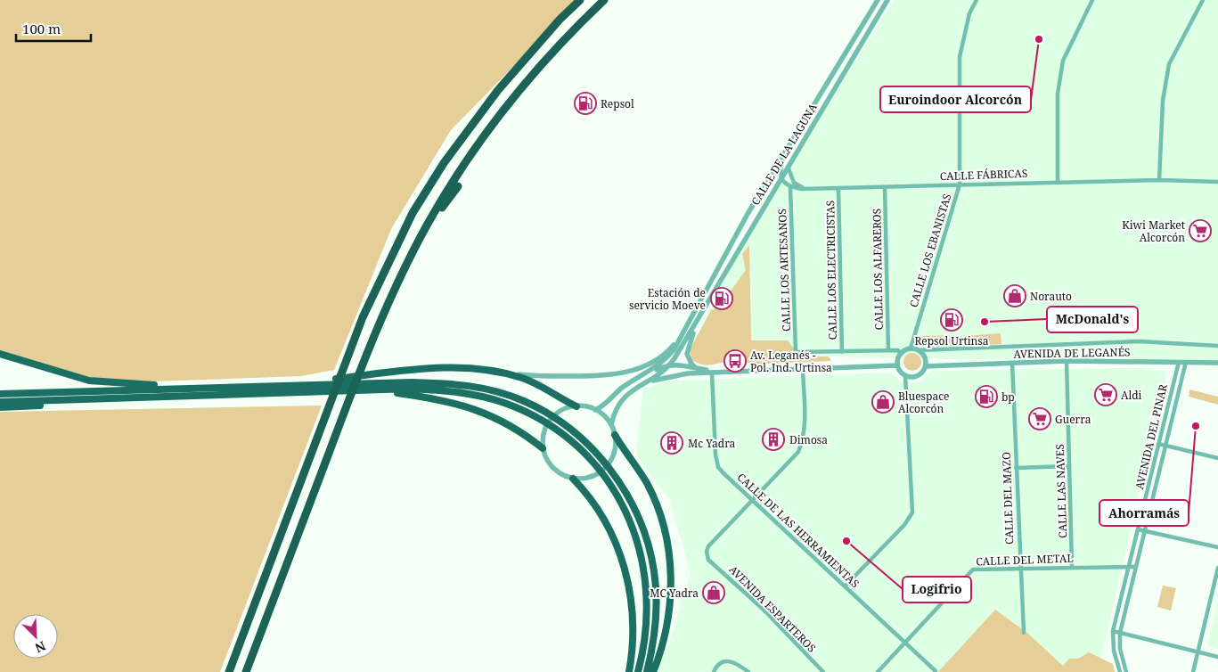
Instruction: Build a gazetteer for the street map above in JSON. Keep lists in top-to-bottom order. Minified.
{"streets":{"street":["CALLE DE LA LAGUNA","CALLE FÁBRICAS","CALLE LOS EBANISTAS","CALLE LOS ALFAREROS","CALLE LOS ARTESANOS","CALLE LOS ELECTRICISTAS","AVENIDA DE LEGANÉS","AVENIDA DEL PINAR","CALLE LAS NAVES","CALLE DEL MAZO","CALLE DE LAS HERRAMIENTAS","CALLE DEL METAL","AVENIDA ESPARTEROS"]},"crossings":[["CALLE FÁBRICAS","CALLE LOS EBANISTAS"],["CALLE FÁBRICAS","CALLE LOS ALFAREROS"],["CALLE FÁBRICAS","CALLE LOS ARTESANOS"],["CALLE FÁBRICAS","CALLE LOS ELECTRICISTAS"],["CALLE LOS EBANISTAS","AVENIDA DE LEGANÉS"],["CALLE LOS ARTESANOS","CALLE LOS ELECTRICISTAS"],["AVENIDA DE LEGANÉS","AVENIDA DEL PINAR"],["AVENIDA DE LEGANÉS","CALLE LAS NAVES"],["AVENIDA DE LEGANÉS","CALLE DEL MAZO"],["AVENIDA DEL PINAR","CALLE DEL METAL"],["CALLE LAS NAVES","CALLE DEL METAL"],["CALLE DEL MAZO","CALLE DEL METAL"],["CALLE DE LAS HERRAMIENTAS","CALLE DEL METAL"],["CALLE DE LAS HERRAMIENTAS","AVENIDA ESPARTEROS"]],"places":{"other":["Euroindoor Alcorcón","McDonald's","Ahorramás","Logifrio"],"fuel station":["Repsol","Estación de servicio Moeve","Repsol Urtinsa","bp"],"supermarket":["Kiwi Market Alcorcón","Aldi","Guerra"],"shop":["Norauto","Bluespace Alcorcón","MC Yadra"],"bus stop":["Av. Leganés - Pol. Ind. Urtinsa"],"building":["Dimosa","Mc Yadra"]},"scale_bar":"100 m","north":"bottom right"}
